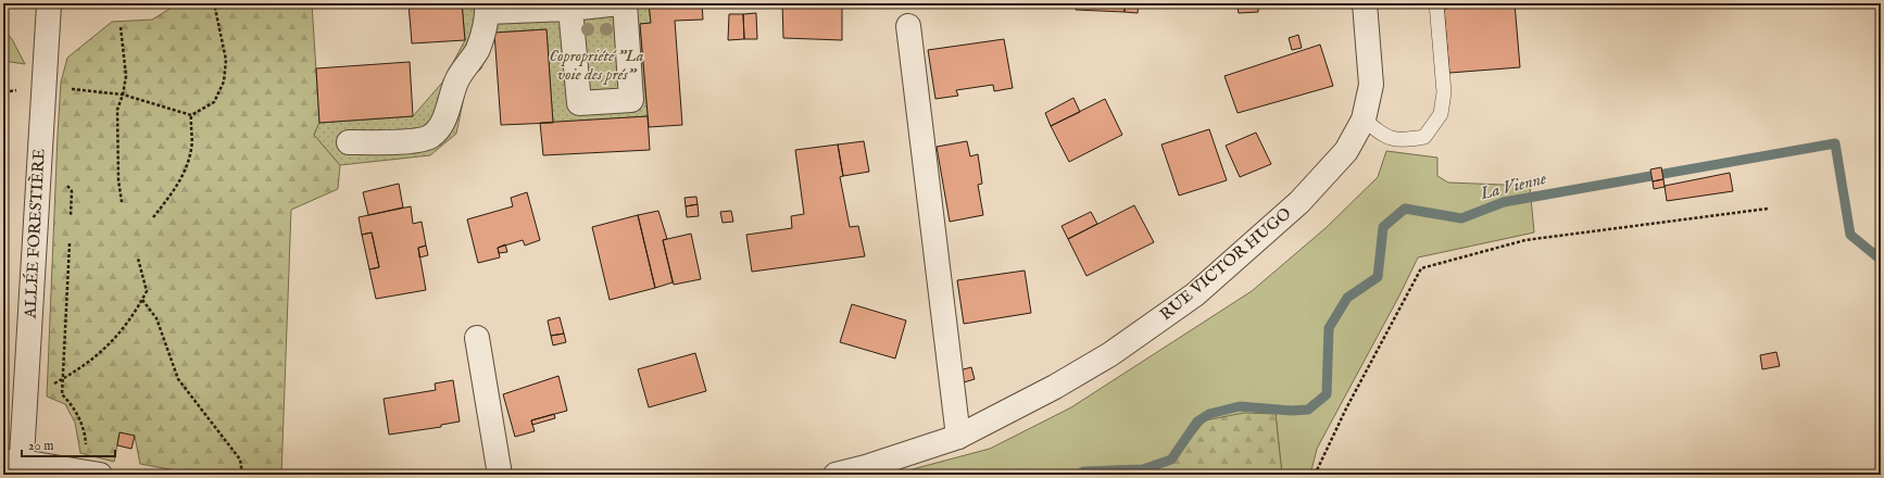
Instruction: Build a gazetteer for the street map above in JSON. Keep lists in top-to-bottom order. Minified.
{"streets":{"street":["ALLÉE FORESTIÈRE","RUE VICTOR HUGO"]},"water":["La Vienne"],"parks":["Copropriété \"La voie des prés\""],"scale_bar":"20 m"}
